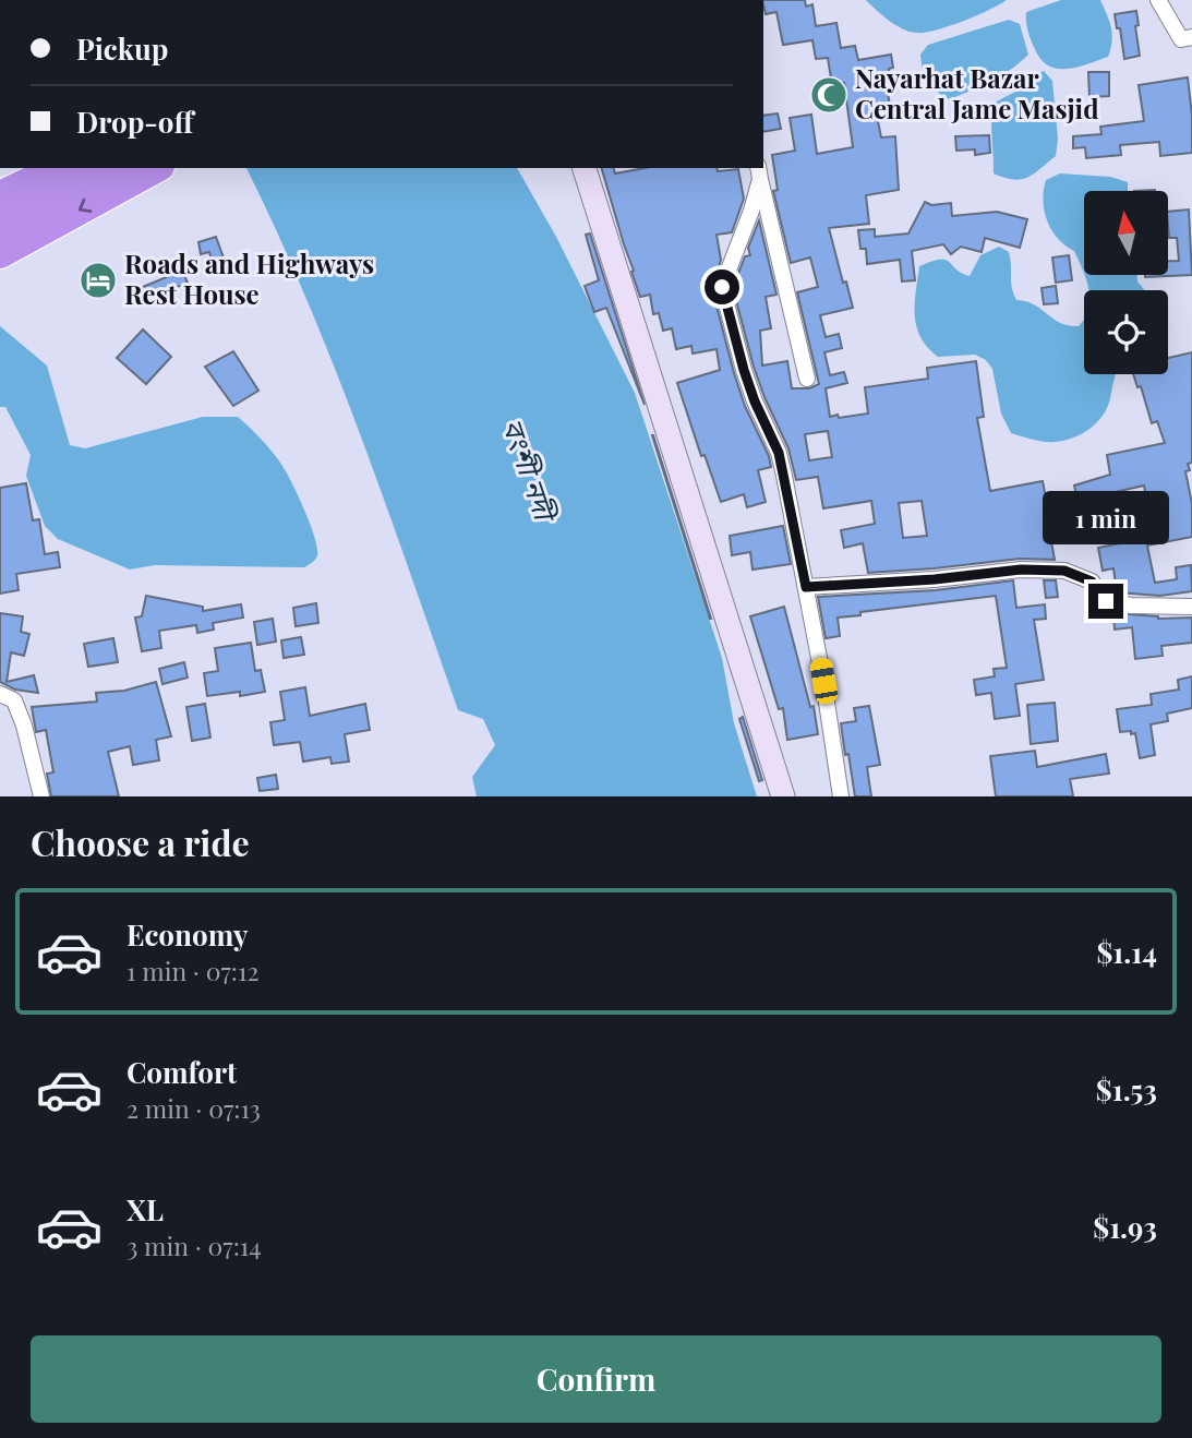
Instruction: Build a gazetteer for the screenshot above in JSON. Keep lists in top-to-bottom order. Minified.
{"water":["বংশী নদী"],"places":{"mosque":["Nayarhat Bazar Central Jame Masjid"],"hotel":["Roads and Highways Rest House"]},"north":"top","page":{"banner":["Pickup","Drop-off"],"bubble":"1 min","heading":"Choose a ride","list":[{"name":"Economy","note":"1 min · 07:12","value":"$1.14"},{"name":"Comfort","note":"2 min · 07:13","value":"$1.53"},{"name":"XL","note":"3 min · 07:14","value":"$1.93"}],"buttons":"Confirm"}}
